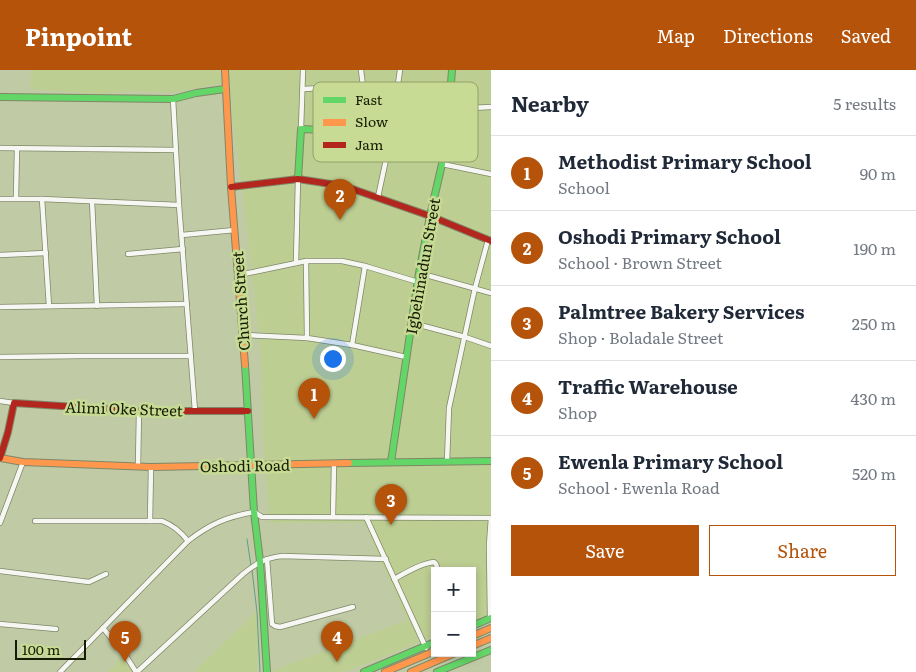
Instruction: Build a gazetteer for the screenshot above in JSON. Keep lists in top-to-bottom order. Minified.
{"streets":{"main road":["Igbehinadun Street","Church Street","Alimi Oke Street","Oshodi Road"]},"crossings":[["Igbehinadun Street","Oshodi Road"],["Church Street","Alimi Oke Street"],["Church Street","Oshodi Road"]],"legend":["Fast","Slow","Jam"],"scale_bar":"100 m","page":{"header":"Pinpoint","nav":["Map","Directions","Saved"],"heading":["Nearby","5 results"],"list":[{"mark":"1","name":"Methodist Primary School","note":"School","value":"90 m"},{"mark":"2","name":"Oshodi Primary School","note":"School · Brown Street","value":"190 m"},{"mark":"3","name":"Palmtree Bakery Services","note":"Shop · Boladale Street","value":"250 m"},{"mark":"4","name":"Traffic Warehouse","note":"Shop","value":"430 m"},{"mark":"5","name":"Ewenla Primary School","note":"School · Ewenla Road","value":"520 m"}],"pins":["2","1","3","4","5"],"buttons":["Save","Share"],"map_buttons":["+","−"],"scale":"100 m"}}
